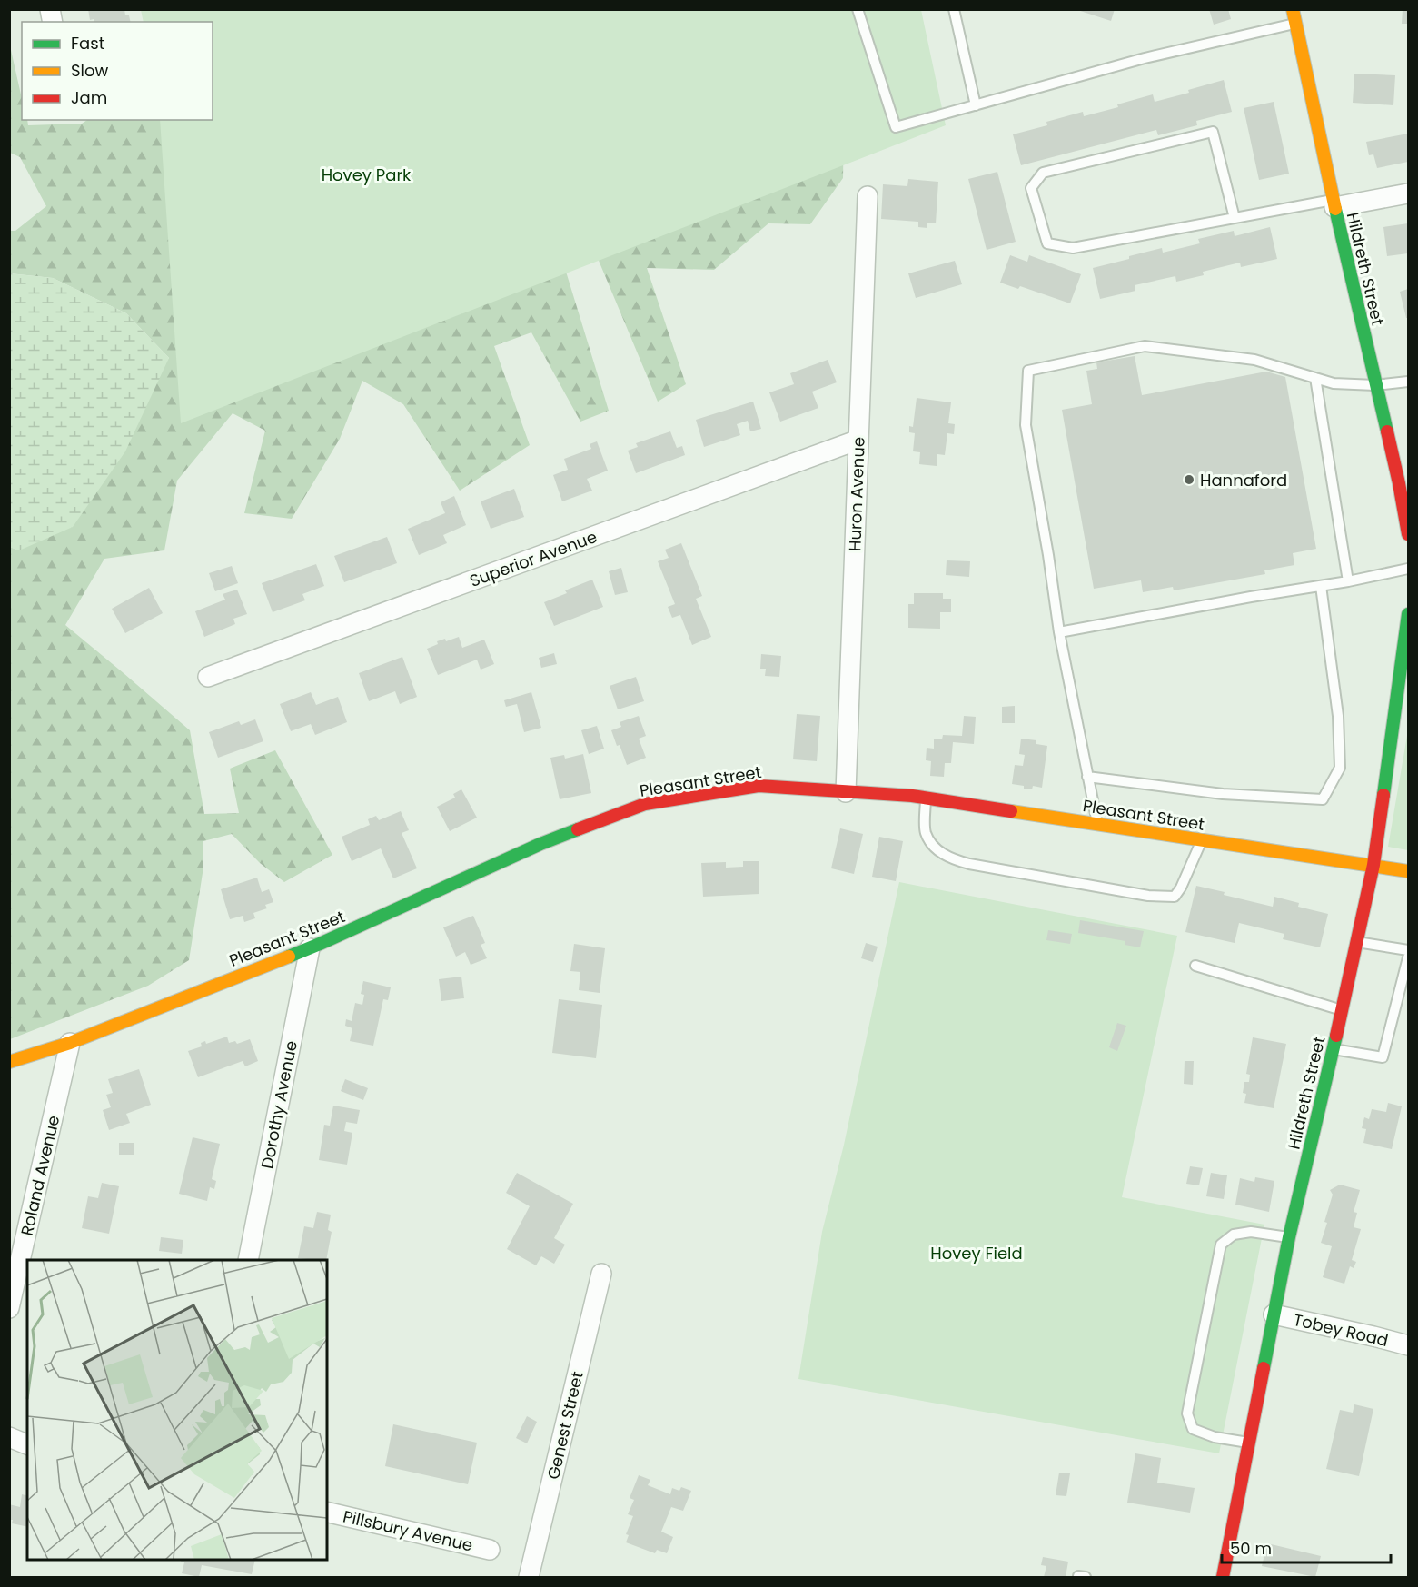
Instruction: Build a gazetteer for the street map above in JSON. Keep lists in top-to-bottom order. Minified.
{"streets":{"street":["Hildreth Street","Huron Avenue","Superior Avenue","Pleasant Street","Dorothy Avenue","Roland Avenue","Tobey Road","Genest Street","Pillsbury Avenue"]},"crossings":[["Hildreth Street","Pleasant Street"],["Hildreth Street","Tobey Road"],["Huron Avenue","Superior Avenue"],["Huron Avenue","Pleasant Street"],["Pleasant Street","Dorothy Avenue"],["Pleasant Street","Roland Avenue"]],"parks":["Hovey Park","Hovey Field"],"places":["Hannaford"],"legend":["Fast","Slow","Jam"],"scale_bar":"50 m"}
